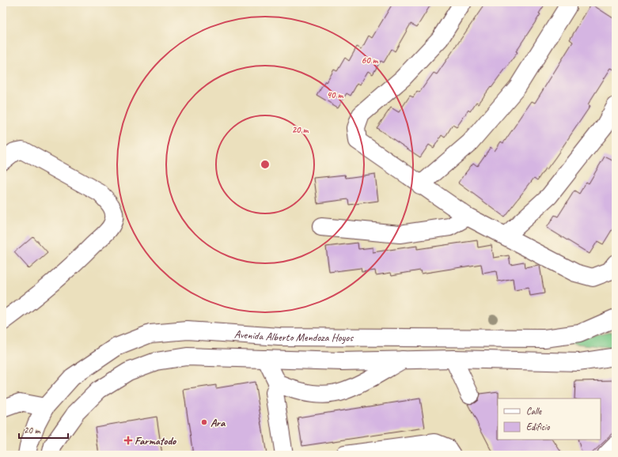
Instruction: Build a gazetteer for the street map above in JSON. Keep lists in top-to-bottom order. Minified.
{"streets":{"main road":["Avenida Alberto Mendoza Hoyos"]},"places":{"other":["Ara"],"health":["Farmatodo"]},"legend":["Calle","Edificio"],"scale_bar":"20 m","rings":["60 m","40 m","20 m"]}
